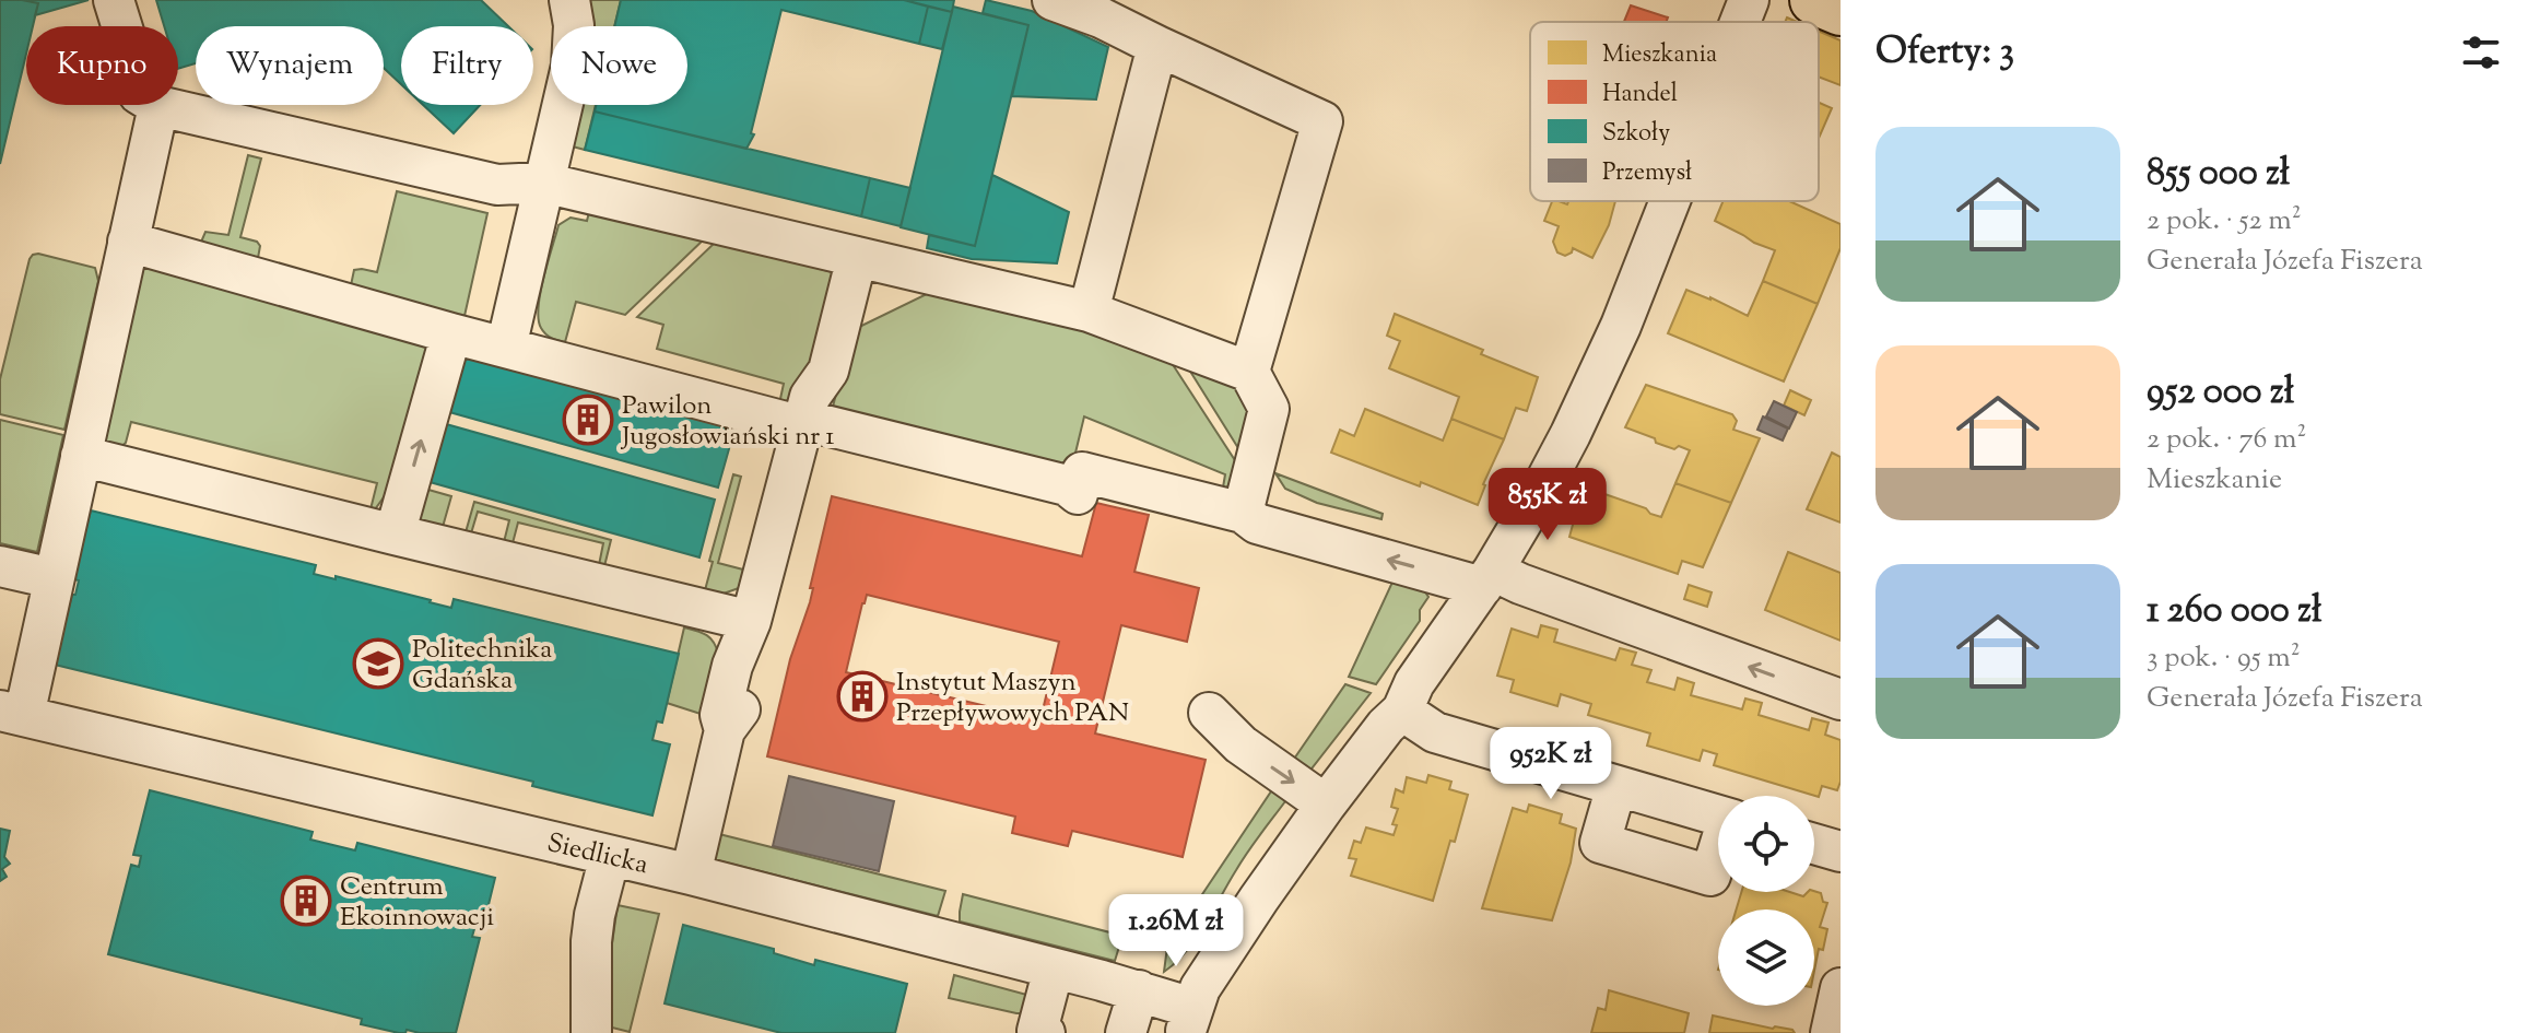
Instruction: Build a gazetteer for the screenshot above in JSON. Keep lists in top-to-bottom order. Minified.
{"streets":{"street":["Siedlicka"]},"places":{"building":["Pawilon Jugosłowiański nr 1","Instytut Maszyn Przepływowych PAN","Centrum Ekoinnowacji"],"school or university":["Politechnika Gdańska"]},"legend":["Mieszkania","Handel","Szkoły","Przemysł"],"page":{"heading":"Oferty: 3","chip":["Kupno","Wynajem","Filtry","Nowe"],"list":[{"name":"855 000 zł","note":"2 pok. · 52 m² · Generała Józefa Fiszera"},{"name":"952 000 zł","note":"2 pok. · 76 m² · Mieszkanie"},{"name":"1 260 000 zł","note":"3 pok. · 95 m² · Generała Józefa Fiszera"}],"price":["855K zł","952K zł","1.26M zł"]}}
